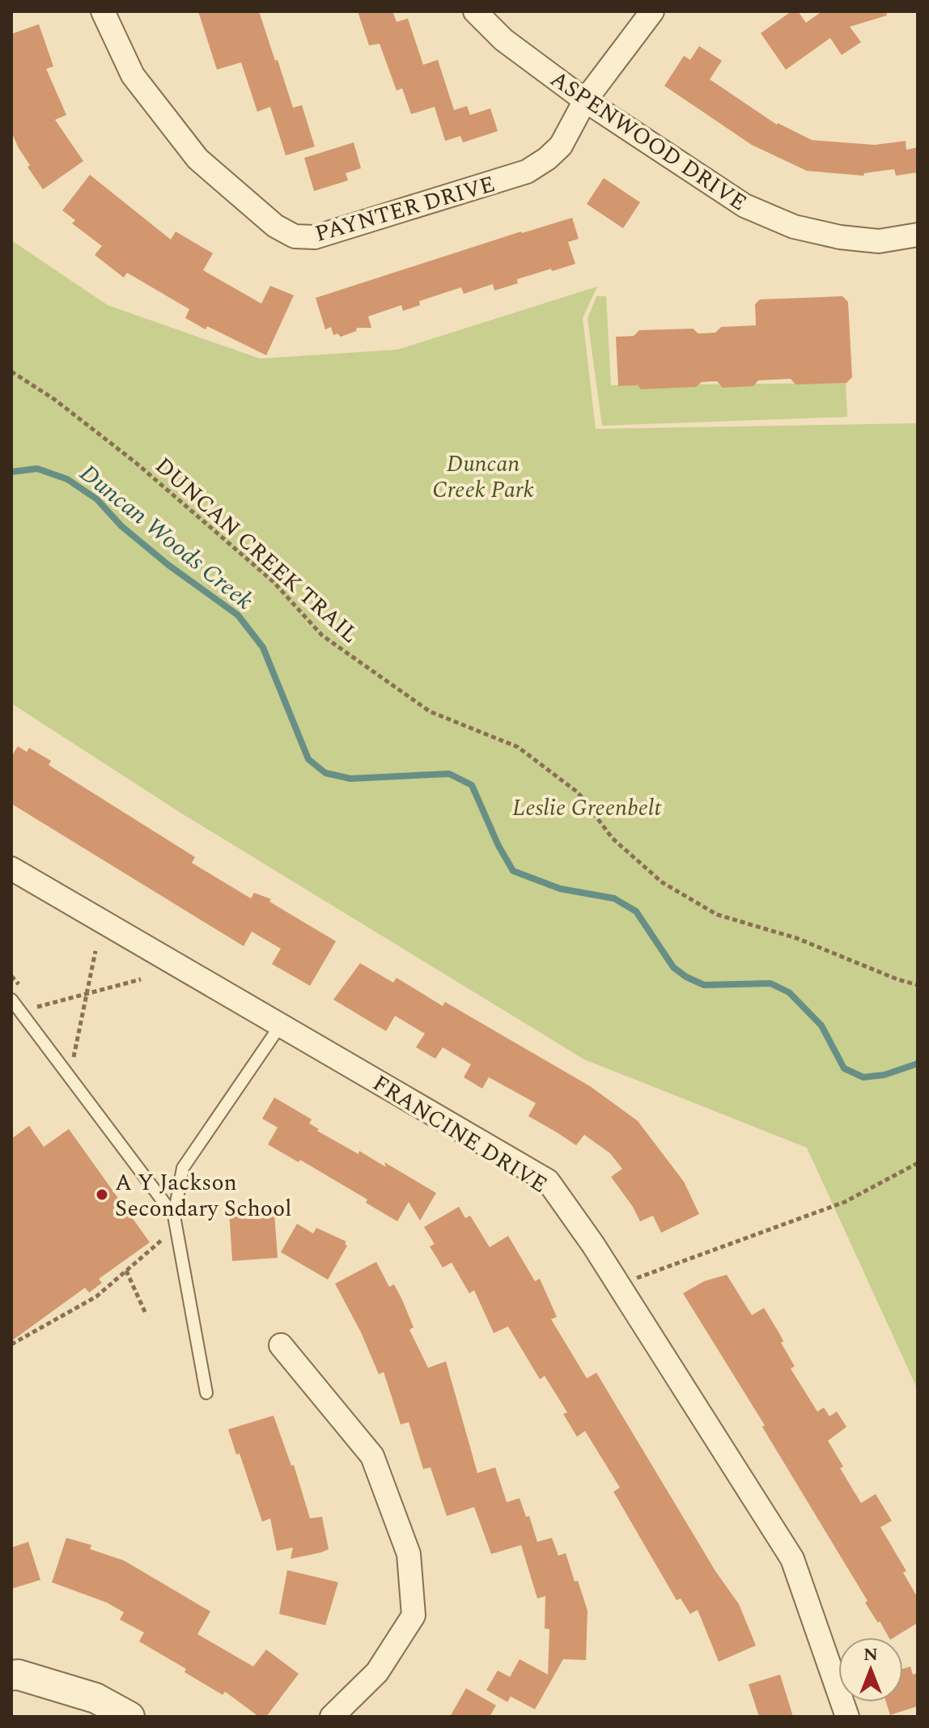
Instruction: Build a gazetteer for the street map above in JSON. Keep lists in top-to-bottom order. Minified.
{"streets":{"street":["ASPENWOOD DRIVE","PAYNTER DRIVE","FRANCINE DRIVE"],"path":["DUNCAN CREEK TRAIL"]},"crossings":[["ASPENWOOD DRIVE","PAYNTER DRIVE"]],"water":["Duncan Woods Creek"],"parks":["Duncan Creek Park","Leslie Greenbelt"],"places":["A Y Jackson Secondary School"],"north":"top"}
